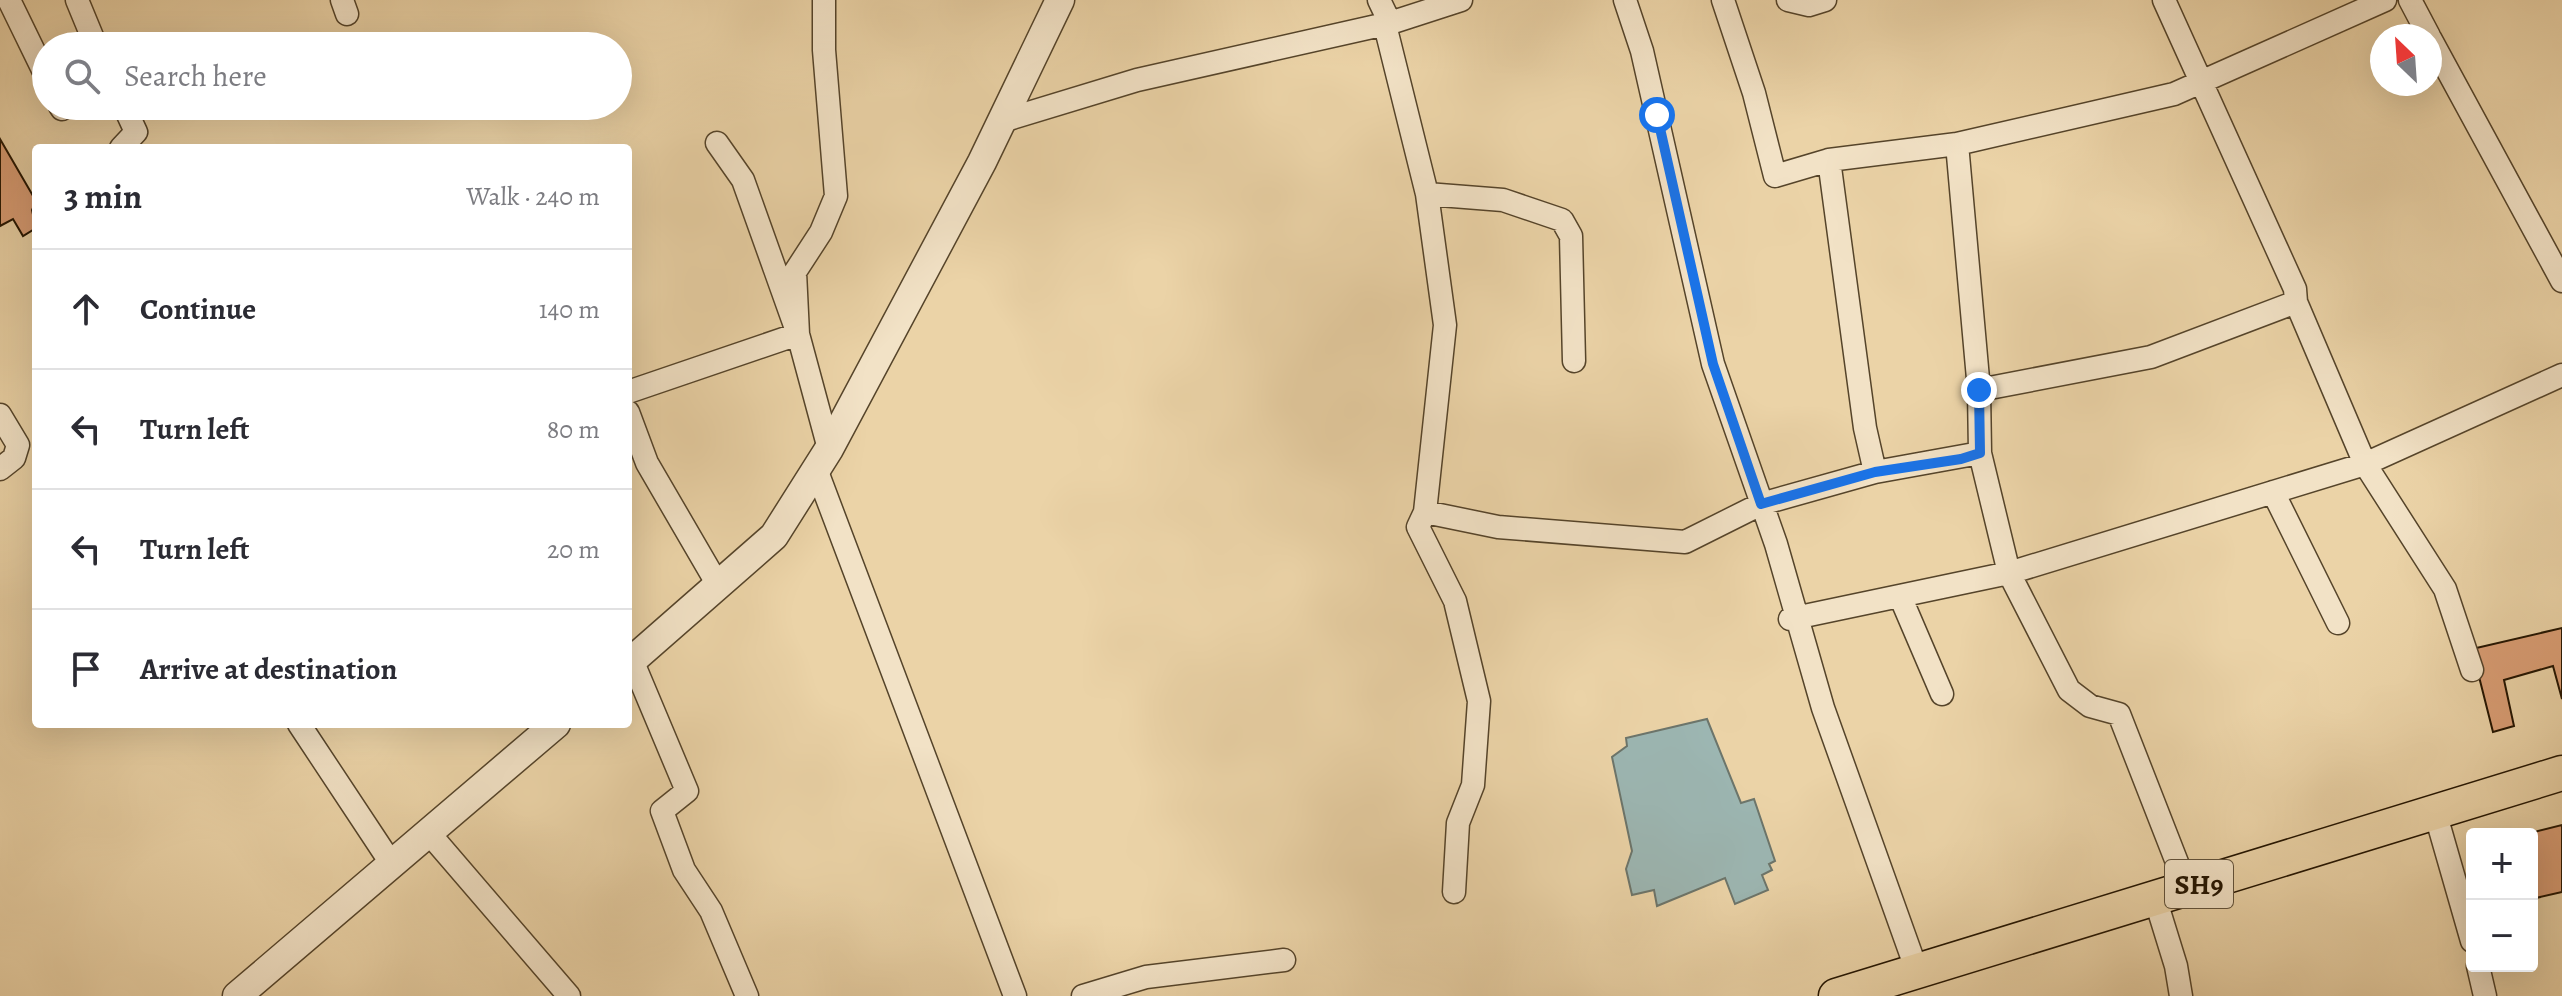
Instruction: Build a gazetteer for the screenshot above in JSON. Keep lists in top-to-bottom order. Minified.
{"streets":{"main road":["SH9"]},"north":"top left","page":{"search":"Search here","heading":["3 min","Walk · 240 m"],"list":[["Continue","140 m"],["Turn left","80 m"],["Turn left","20 m"],"Arrive at destination"],"map_buttons":["+","−"]}}
